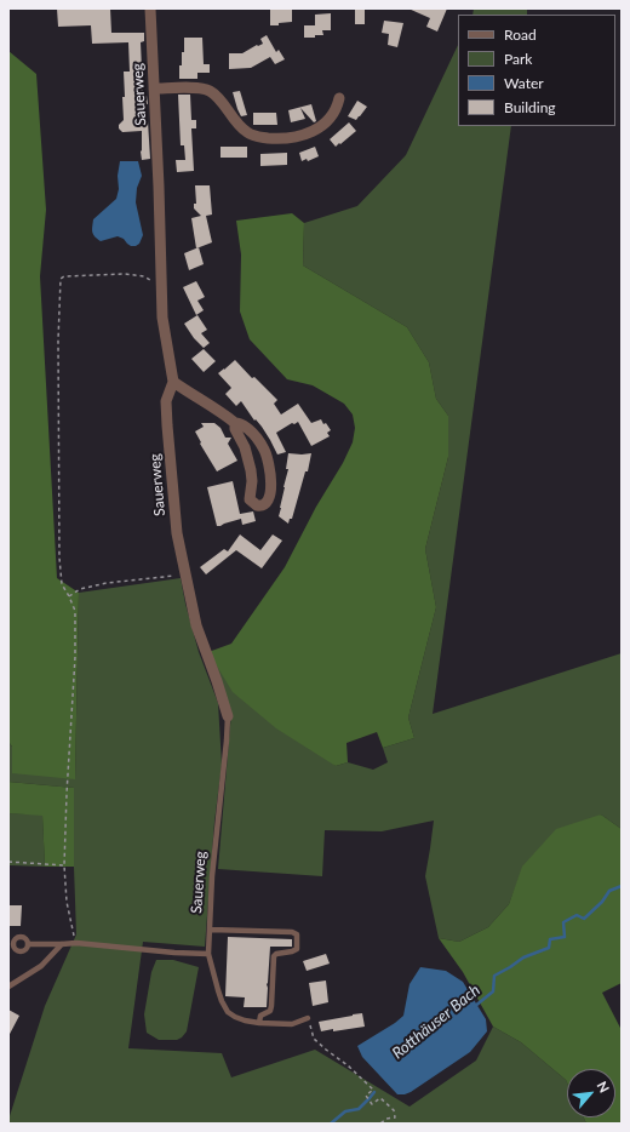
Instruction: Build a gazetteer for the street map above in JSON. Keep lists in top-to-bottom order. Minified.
{"streets":{"street":["Sauerweg"]},"water":["Rotthäuser Bach"],"legend":["Road","Park","Water","Building"],"north":"top right"}
